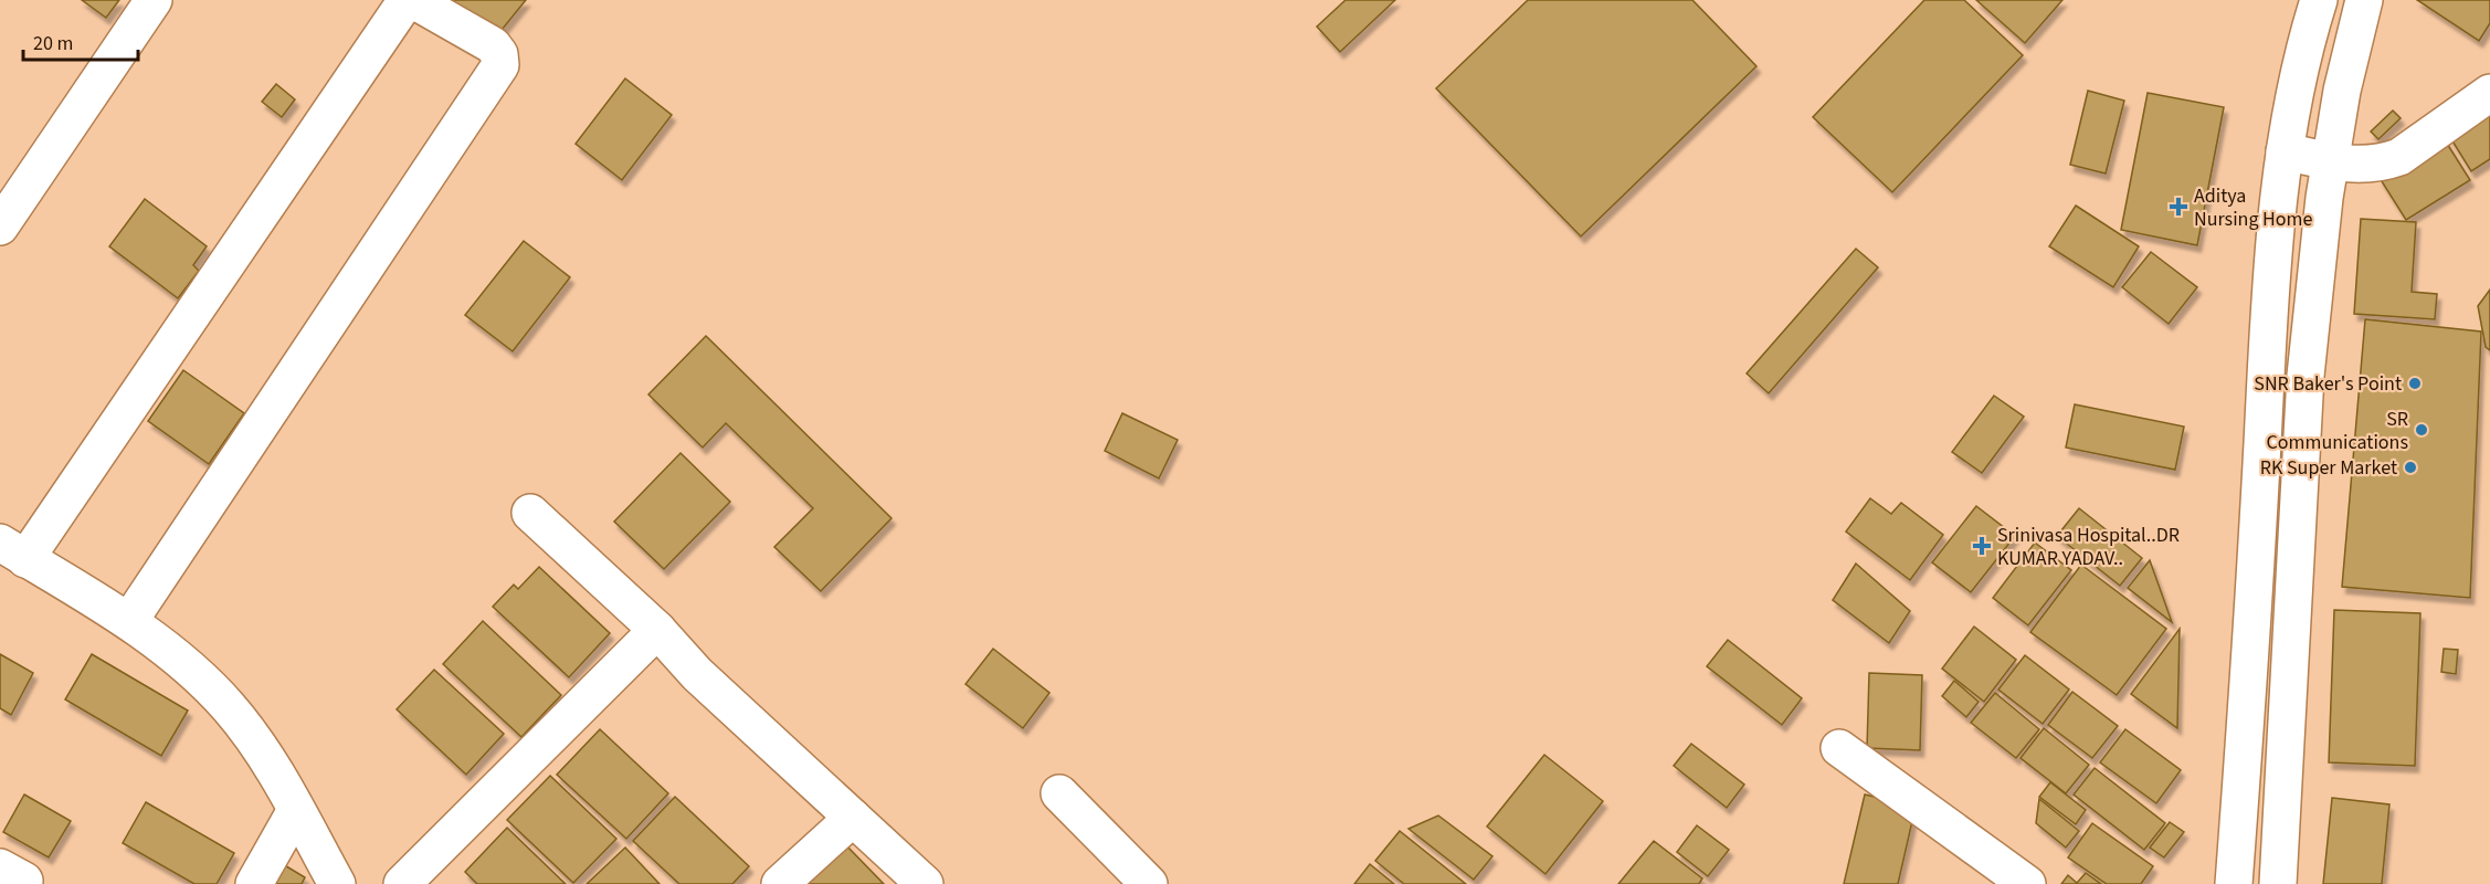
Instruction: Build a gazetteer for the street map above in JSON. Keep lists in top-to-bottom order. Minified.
{"places":{"health":["Aditya Nursing Home","Srinivasa Hospital..DR KUMAR YADAV.."],"other":["SNR Baker's Point","SR Communications","RK Super Market"]},"scale_bar":"20 m"}
